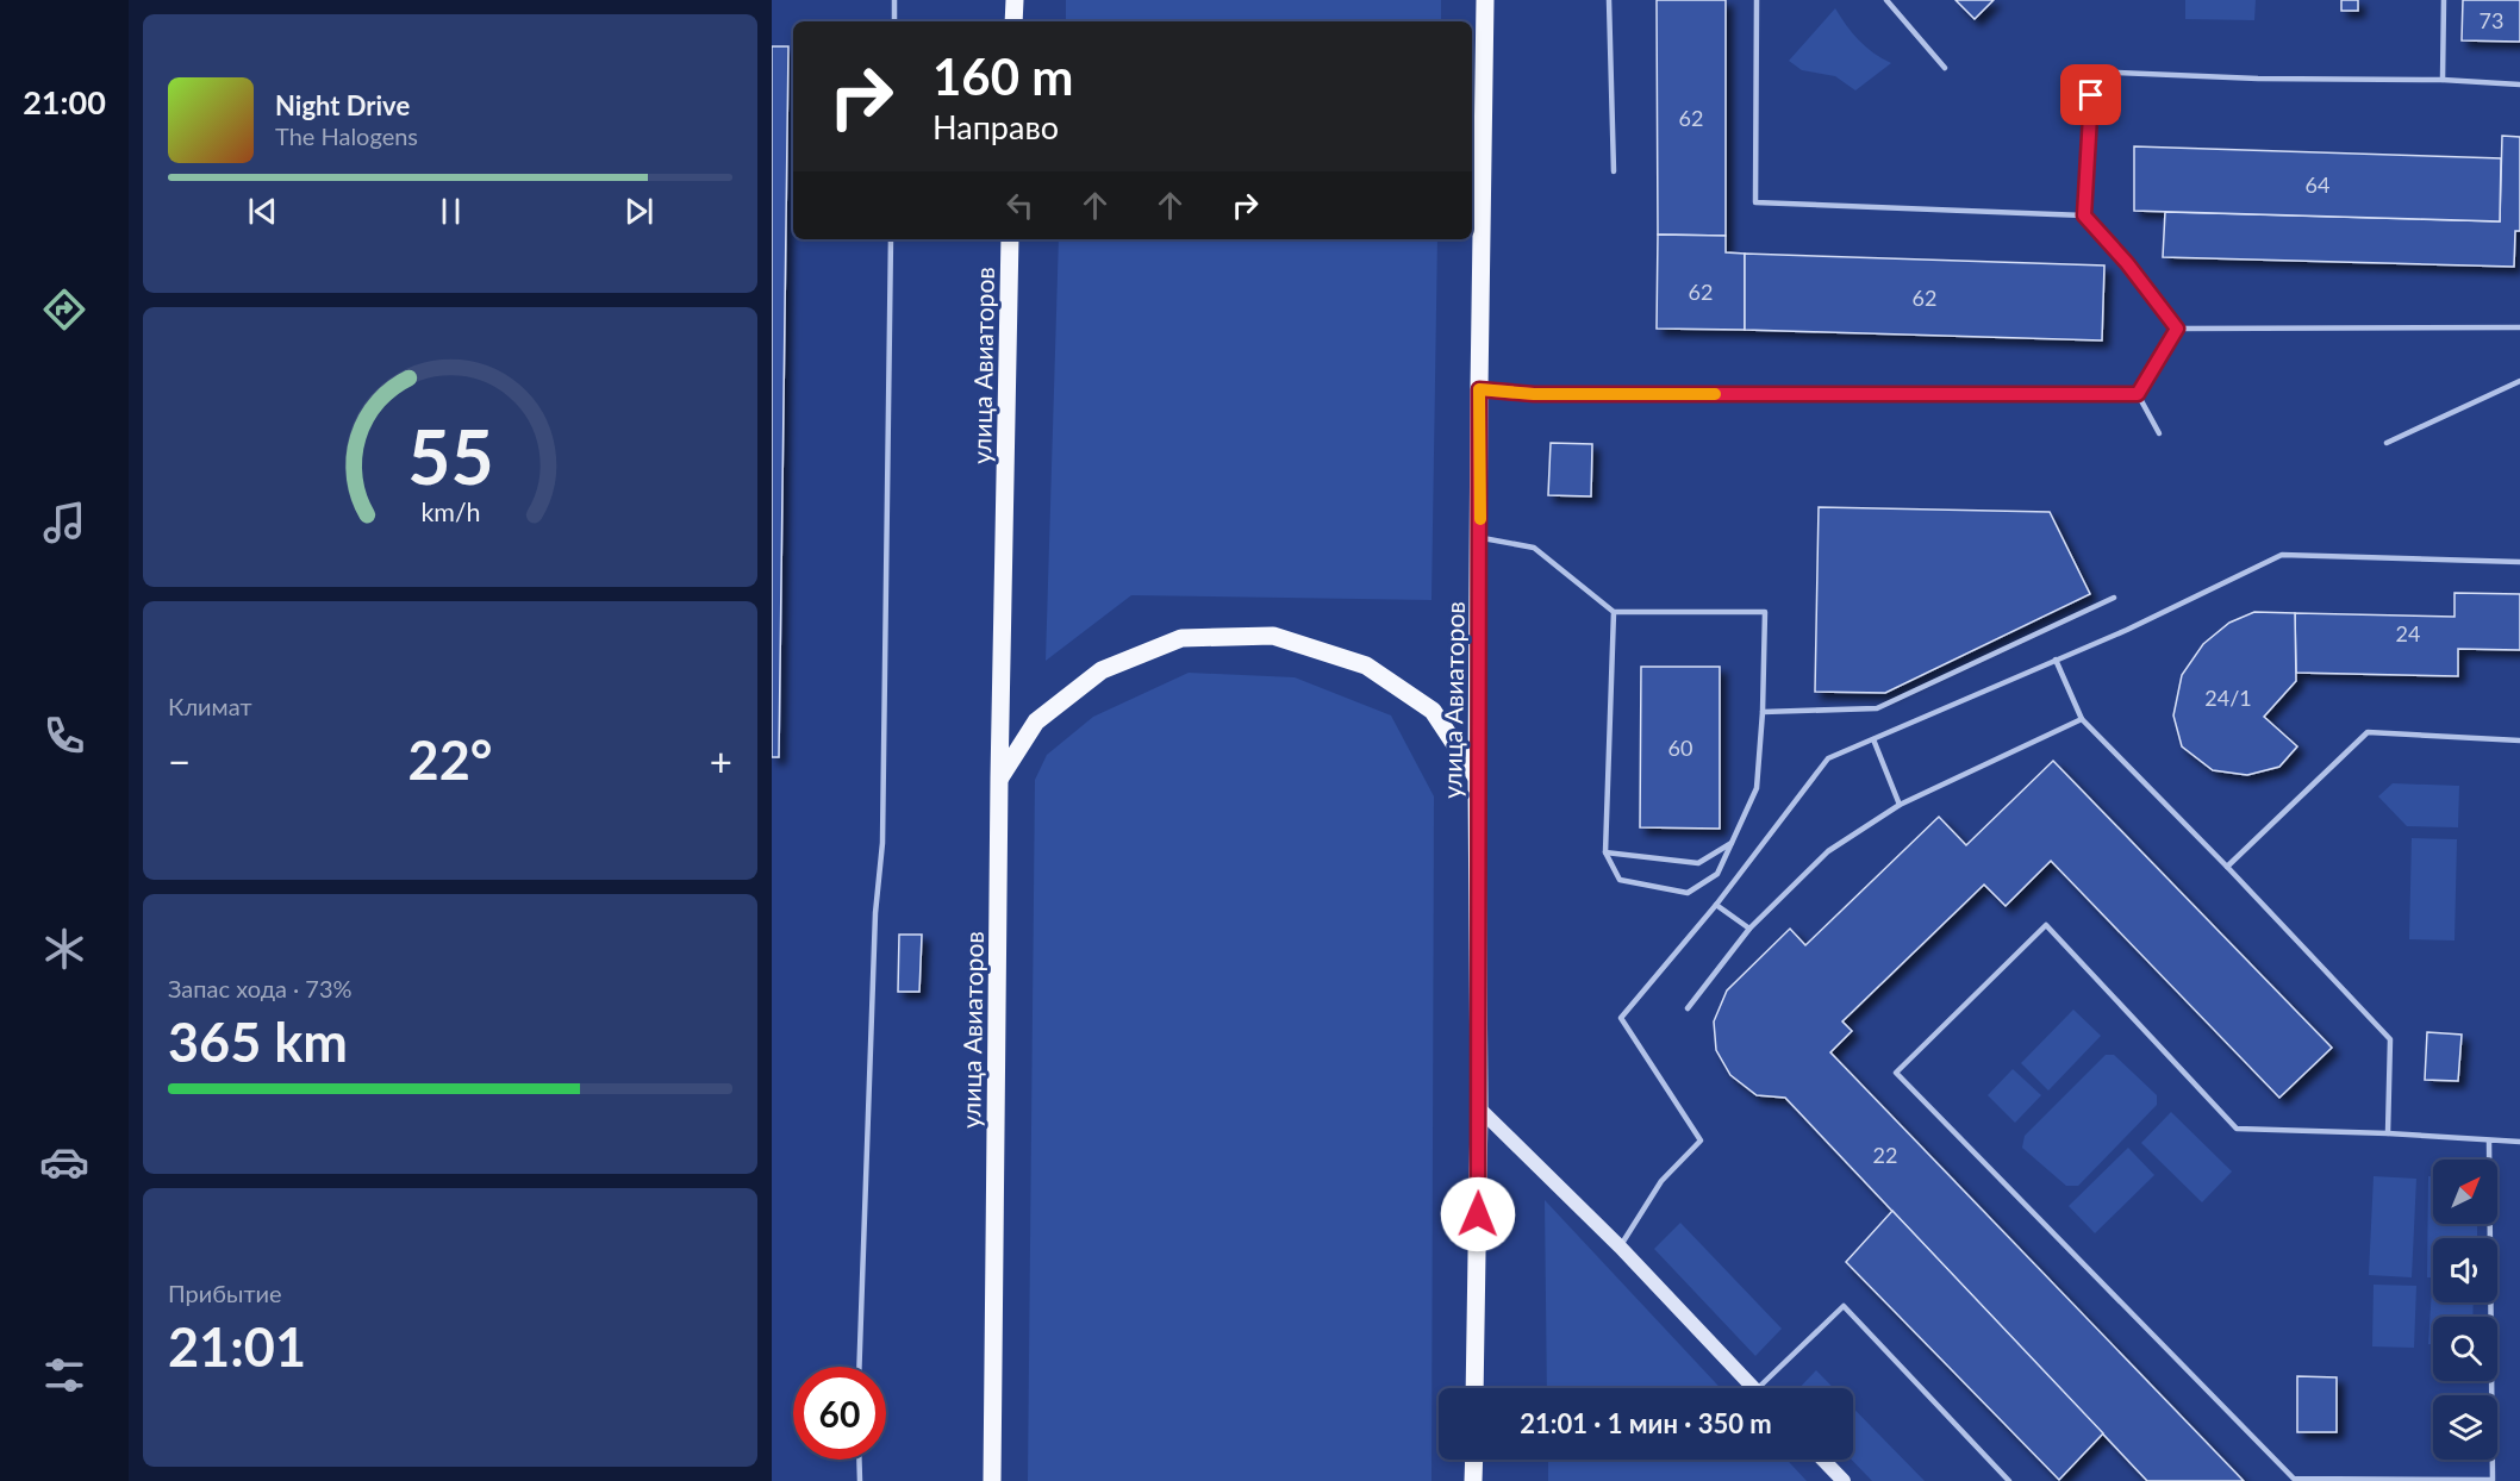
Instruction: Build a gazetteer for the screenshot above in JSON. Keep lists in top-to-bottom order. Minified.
{"streets":{"main road":["улица Авиаторов"]},"house_numbers":["73","62","64","62","62","24","24/1","60","22"],"north":"top right","page":{"tabs":"21:00","turn":["160 m","Направо"],"song":["Night Drive","The Halogens"],"tile":["Климат",["Запас хода · 73%","365 km"],["Прибытие","21:01"]],"heat":["−","22°","+"],"limit":"60","trip":"21:01 · 1 мин · 350 m","gauge":["55","km/h"]}}
